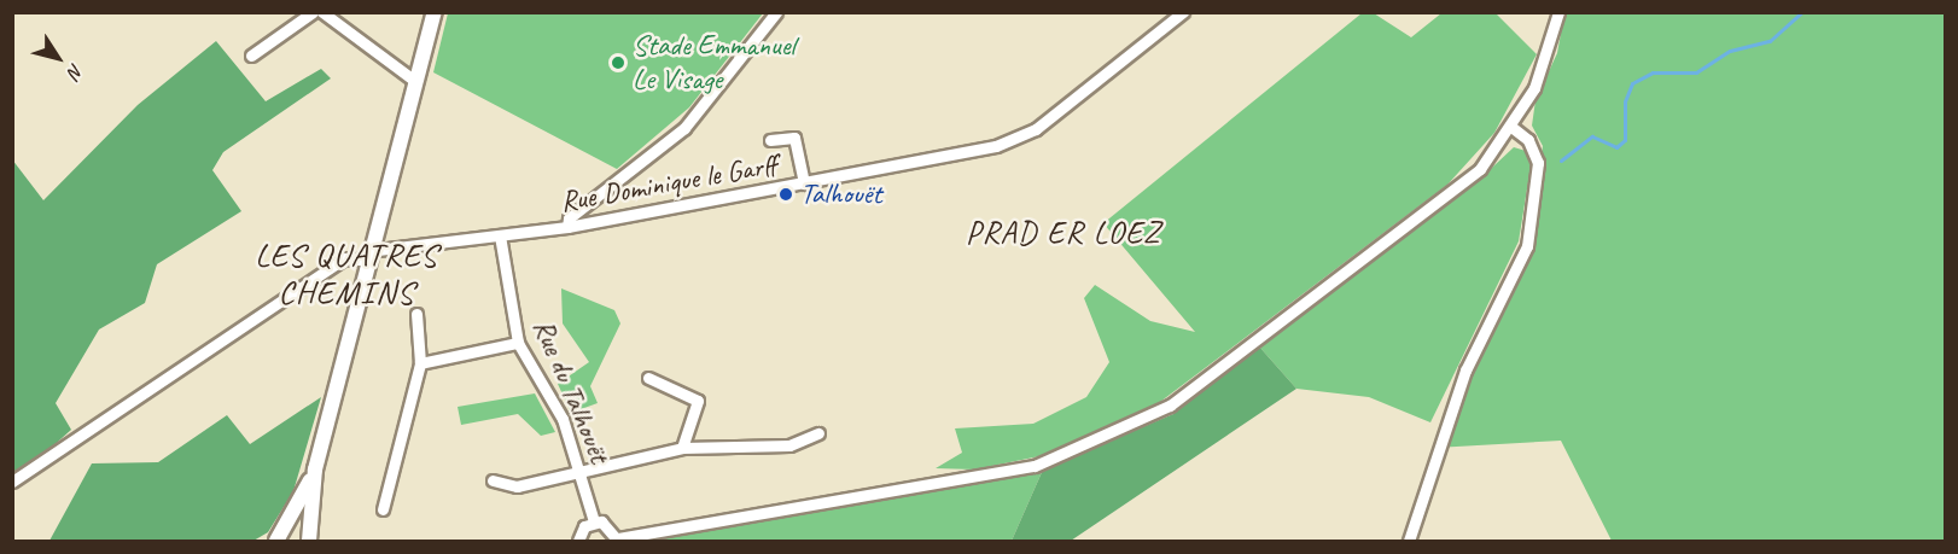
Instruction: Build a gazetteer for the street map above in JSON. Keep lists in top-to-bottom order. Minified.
{"streets":{"street":["Rue Dominique le Garff","Rue du Talhouët"]},"crossings":[["Rue Dominique le Garff","Rue du Talhouët"]],"districts":["PRAD ER LOEZ","LES QUATRES CHEMINS"],"places":["Stade Emmanuel Le Visage","Talhouët"],"north":"bottom right"}
